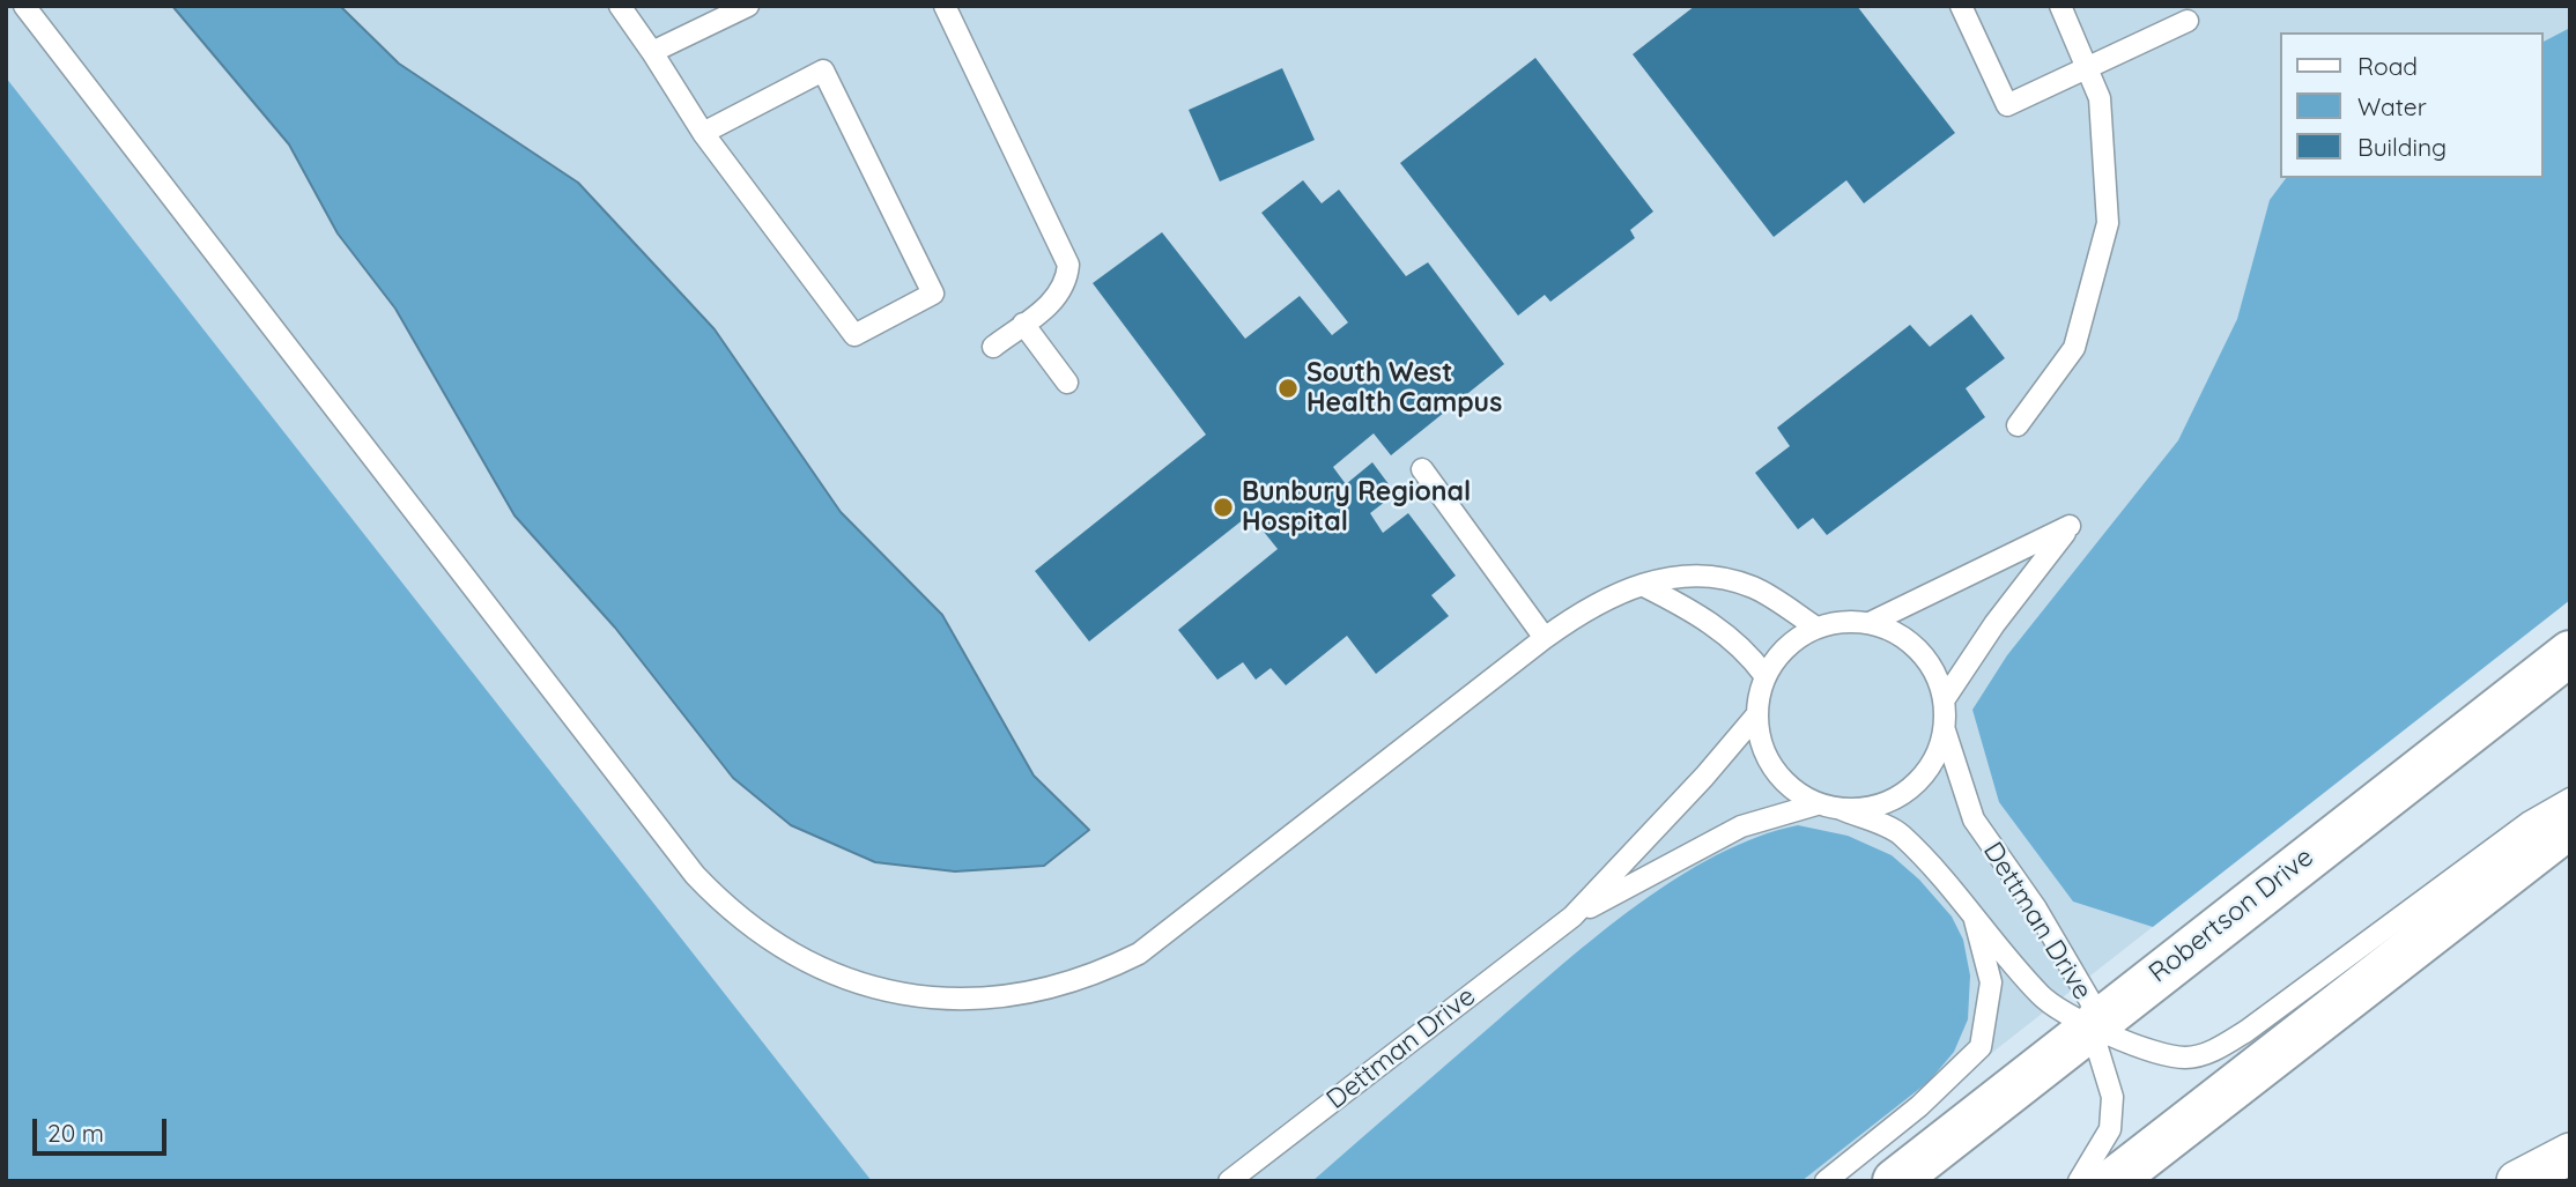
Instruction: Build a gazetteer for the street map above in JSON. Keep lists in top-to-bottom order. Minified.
{"streets":{"highway":["Robertson Drive"],"lane":["Dettman Drive"]},"crossings":[["Robertson Drive","Dettman Drive"]],"places":["South West Health Campus","Bunbury Regional Hospital"],"legend":["Road","Water","Building"],"scale_bar":"20 m"}
